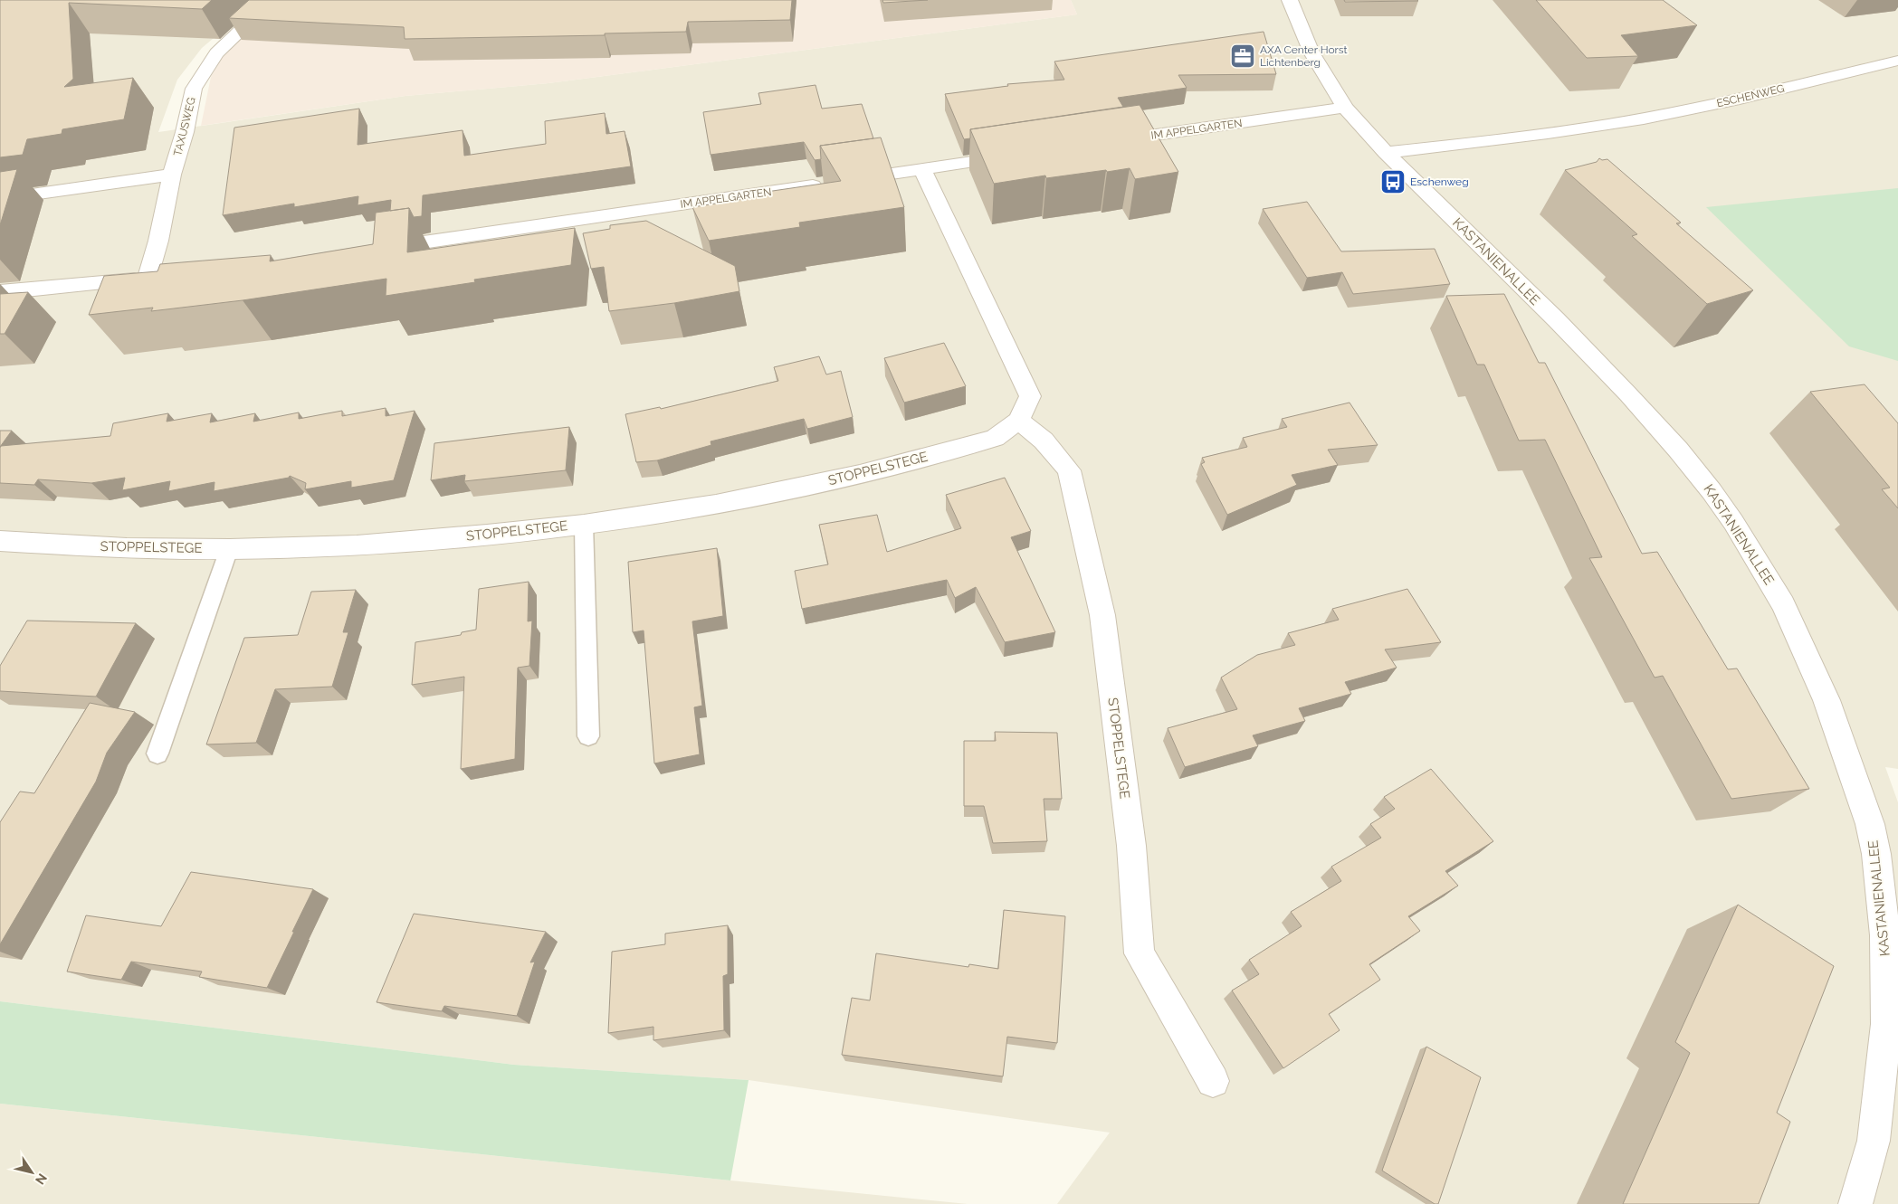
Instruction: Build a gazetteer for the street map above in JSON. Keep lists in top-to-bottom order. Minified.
{"streets":{"street":["ESCHENWEG","TAXUSWEG","IM APPELGARTEN","KASTANIENALLEE","STOPPELSTEGE"]},"crossings":[["ESCHENWEG","KASTANIENALLEE"],["IM APPELGARTEN","KASTANIENALLEE"]],"places":{"office":["AXA Center Horst Lichtenberg"],"bus stop":["Eschenweg"]},"north":"bottom right"}
